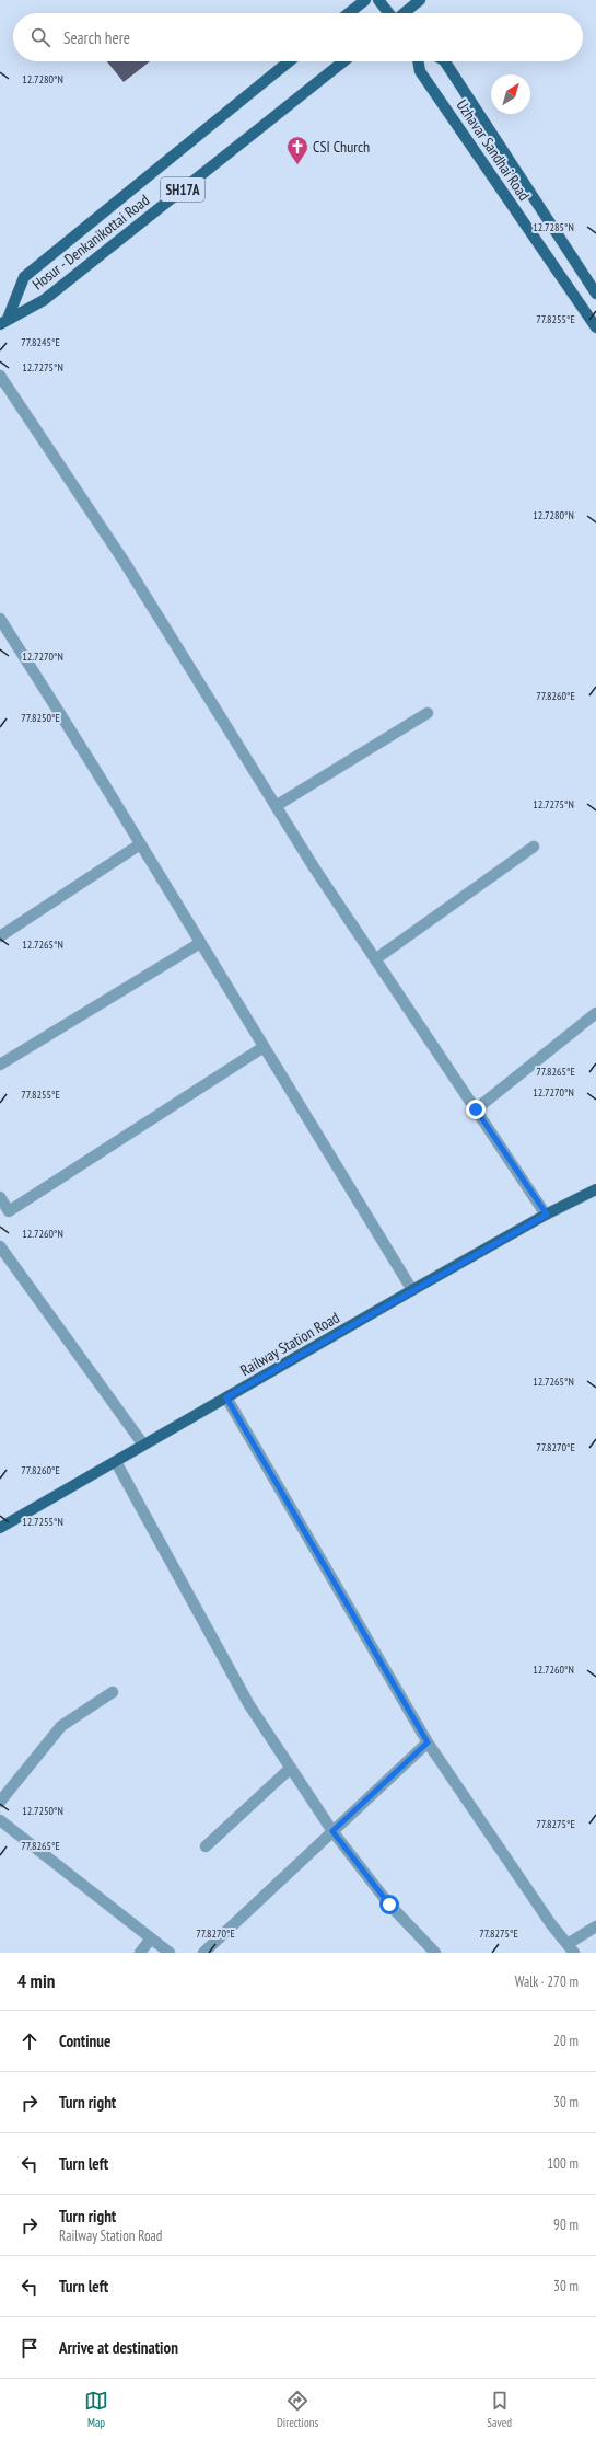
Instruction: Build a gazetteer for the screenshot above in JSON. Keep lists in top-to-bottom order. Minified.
{"streets":{"main road":["Uzhavar Sandhai Road","SH17A","Hosur - Denkanikottai Road","Railway Station Road"]},"places":{"church":["CSI Church"]},"north":"top right","page":{"search":"Search here","heading":["4 min","Walk · 270 m"],"list":[["Continue","20 m"],["Turn right","30 m"],["Turn left","100 m"],["Turn right","Railway Station Road","90 m"],["Turn left","30 m"],"Arrive at destination"],"nav":["Map","Directions","Saved"]},"coordinates":["12.7280°N","12.7285°N","77.8255°E","77.8245°E","12.7275°N","12.7270°N","77.8260°E","77.8250°E","12.7265°N","77.8265°E","12.7260°N","77.8270°E","12.7255°N","12.7250°N","77.8275°E"]}
